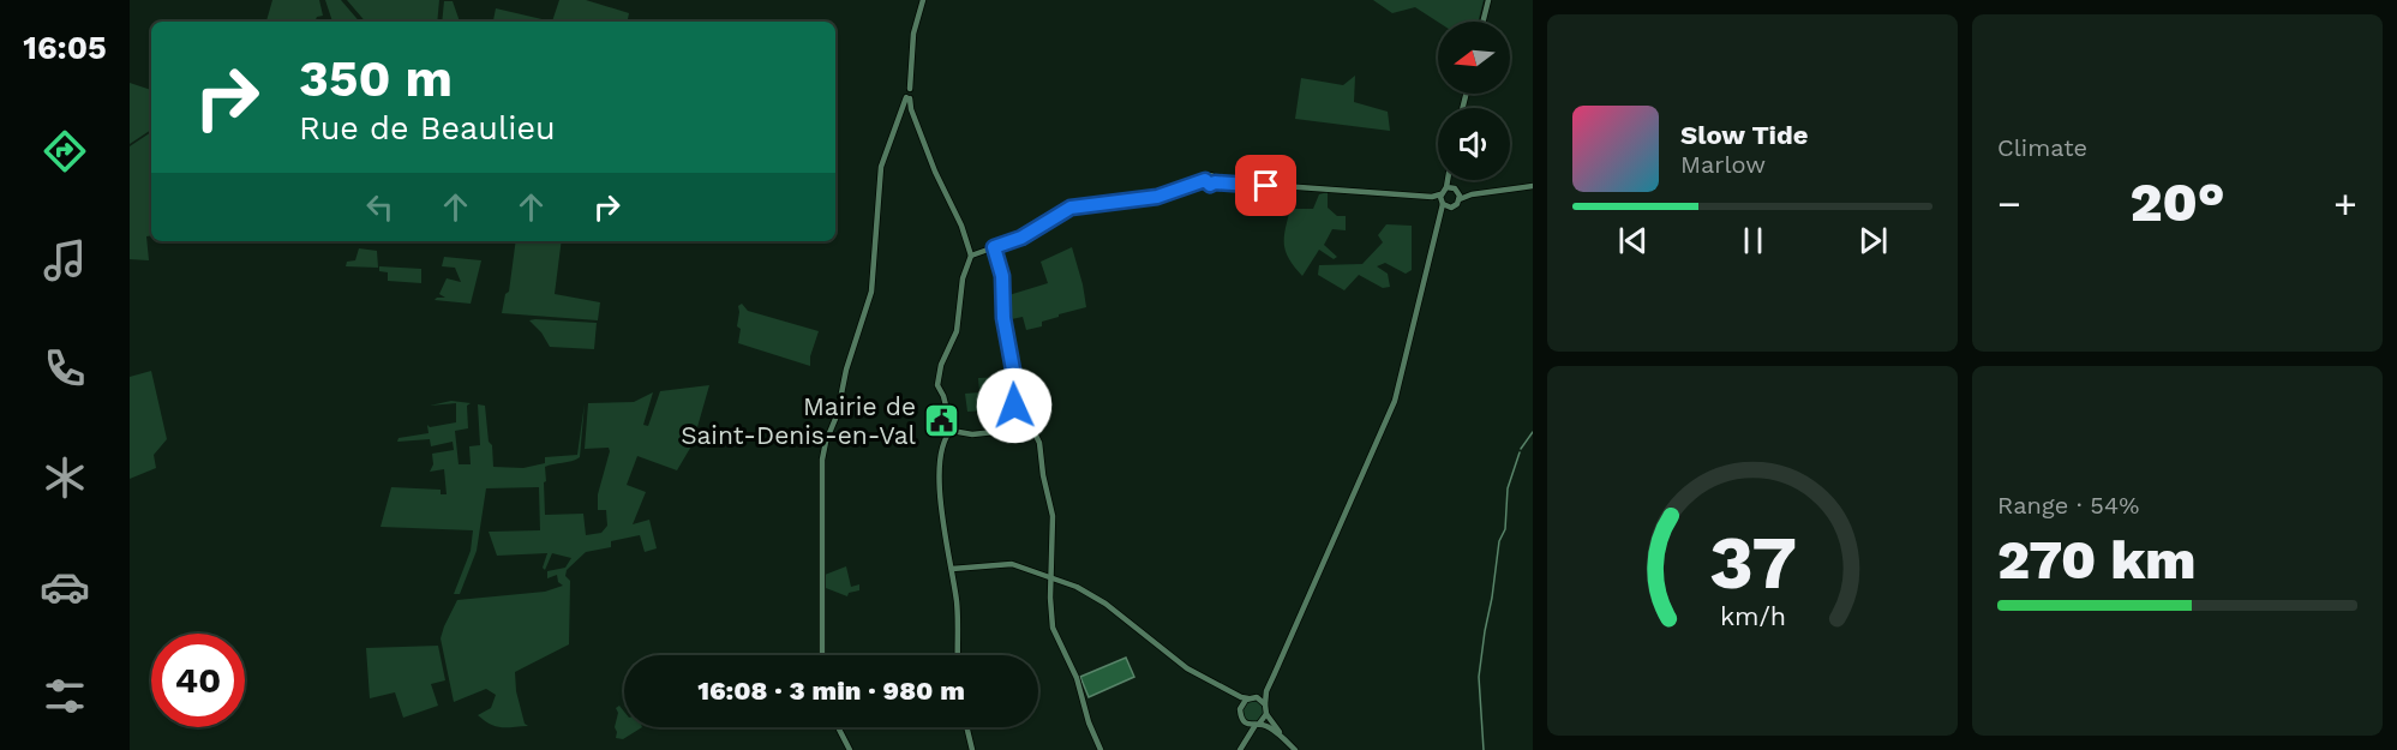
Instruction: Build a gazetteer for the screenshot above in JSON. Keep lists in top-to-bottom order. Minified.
{"places":{"public building":["Mairie de Saint-Denis-en-Val"]},"north":"left","page":{"tabs":"16:05","tile":["Climate",["Range · 54%","270 km"]],"turn":["350 m","Rue de Beaulieu"],"song":["Slow Tide","Marlow"],"heat":["−","20°","+"],"limit":"40","trip":"16:08 · 3 min · 980 m","gauge":["37","km/h"]}}
